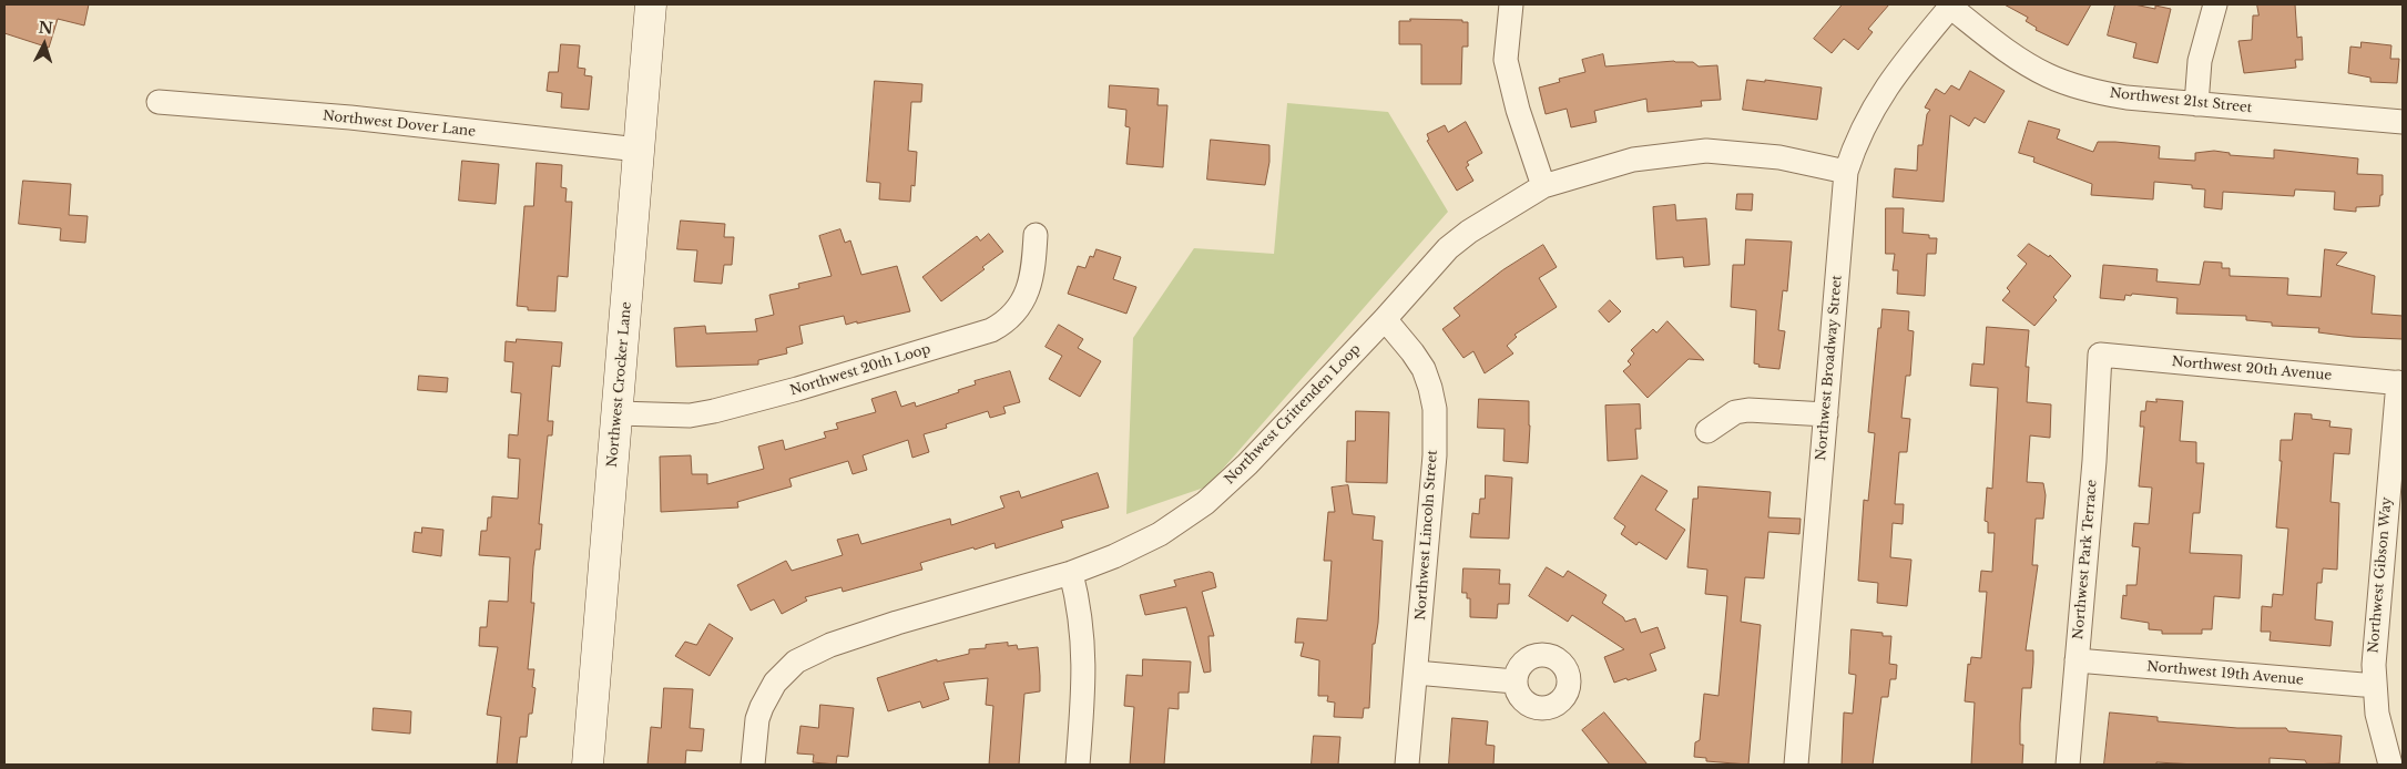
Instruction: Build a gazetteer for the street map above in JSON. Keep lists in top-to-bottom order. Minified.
{"streets":{"street":["Northwest 21st Street","Northwest Dover Lane","Northwest Broadway Street","Northwest 20th Avenue","Northwest 20th Loop","Northwest Crocker Lane","Northwest Crittenden Loop","Northwest Lincoln Street","Northwest Park Terrace","Northwest Gibson Way","Northwest 19th Avenue"]},"crossings":[["Northwest 21st Street","Northwest Broadway Street"],["Northwest Dover Lane","Northwest Crocker Lane"],["Northwest Broadway Street","Northwest Crittenden Loop"],["Northwest 20th Avenue","Northwest Park Terrace"],["Northwest 20th Avenue","Northwest Gibson Way"],["Northwest 20th Loop","Northwest Crocker Lane"],["Northwest Crittenden Loop","Northwest Lincoln Street"],["Northwest Park Terrace","Northwest 19th Avenue"],["Northwest Gibson Way","Northwest 19th Avenue"]],"north":"top"}
